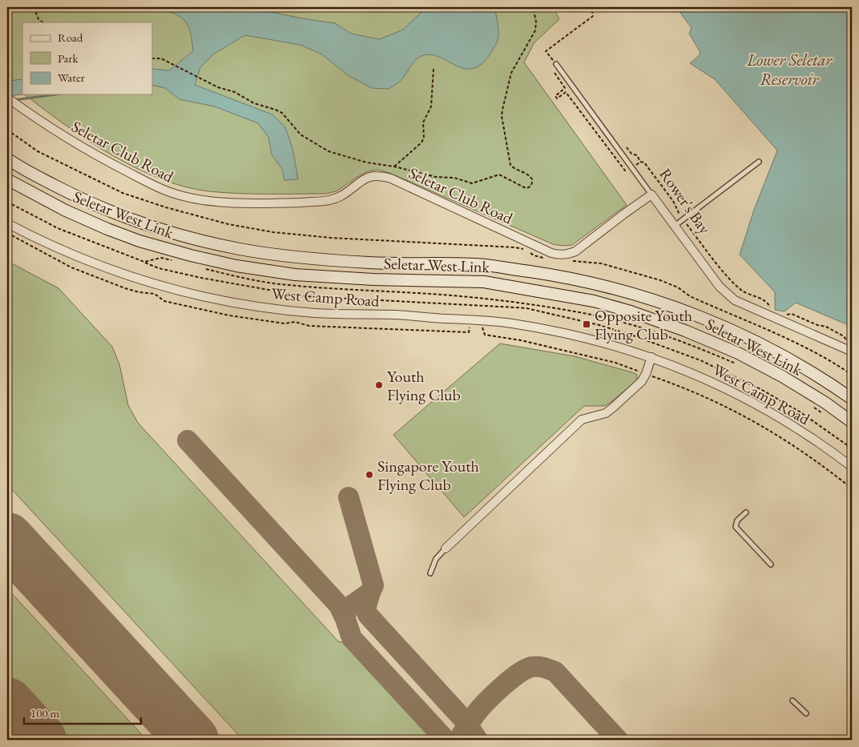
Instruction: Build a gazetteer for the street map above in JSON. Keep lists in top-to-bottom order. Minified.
{"streets":{"main road":["Seletar West Link"],"street":["Seletar Club Road","West Camp Road"],"path":["Rower's Bay"]},"water":["Lower Seletar Reservoir"],"places":{"transit":["Opposite Youth Flying Club"],"other":["Youth Flying Club","Singapore Youth Flying Club"]},"legend":["Road","Park","Water"],"scale_bar":"100 m"}
